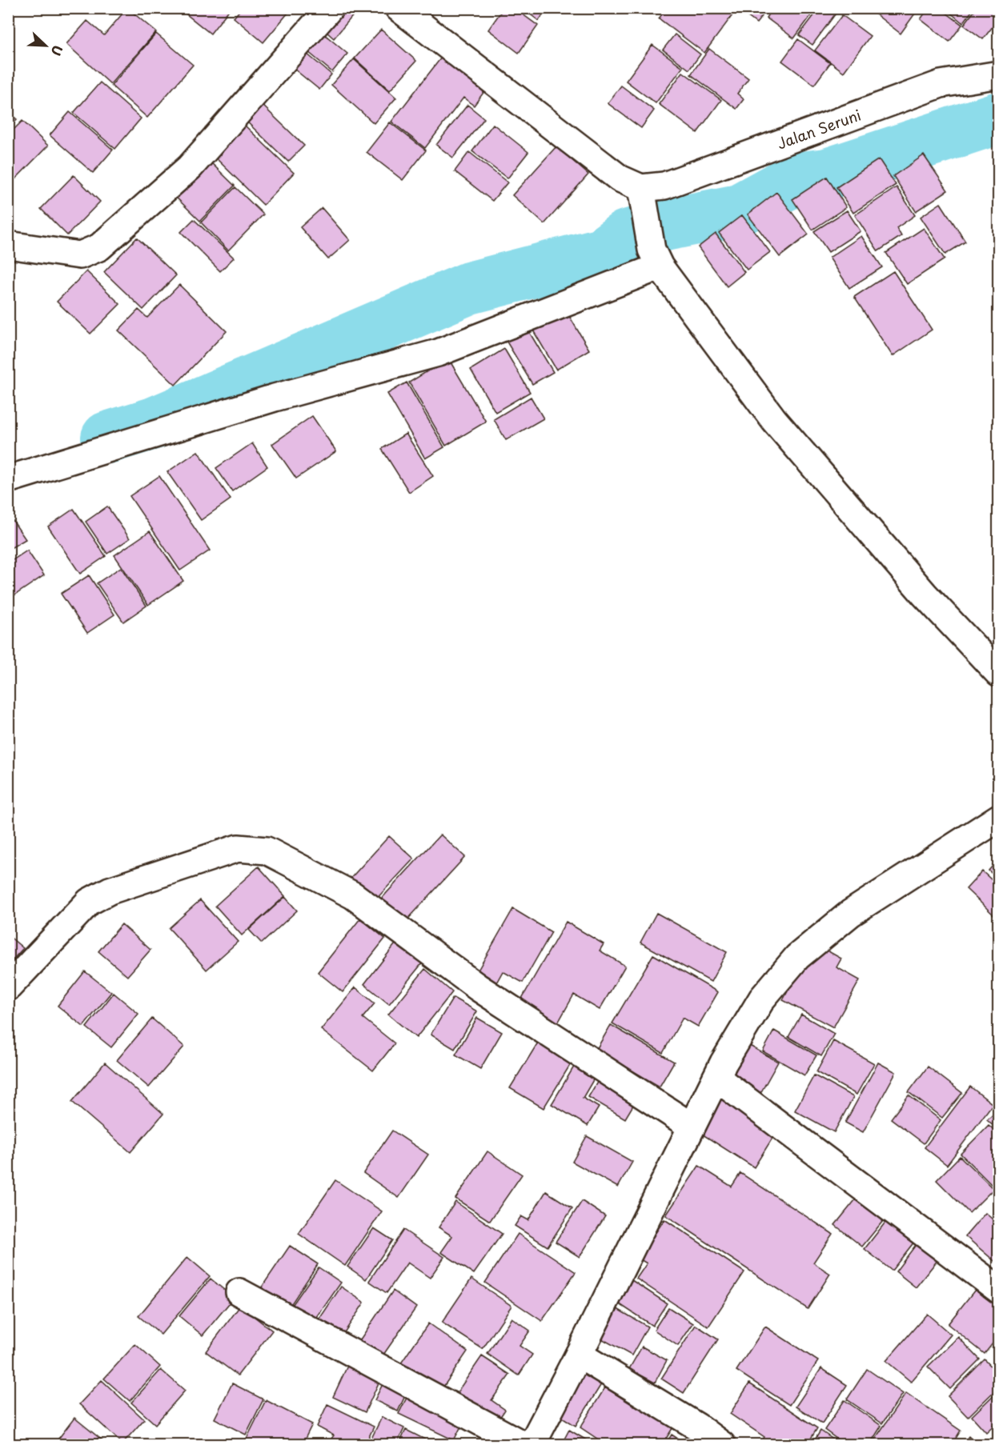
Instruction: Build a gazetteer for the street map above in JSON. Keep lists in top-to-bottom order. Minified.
{"streets":{"street":["Jalan Seruni"]},"north":"bottom right"}
